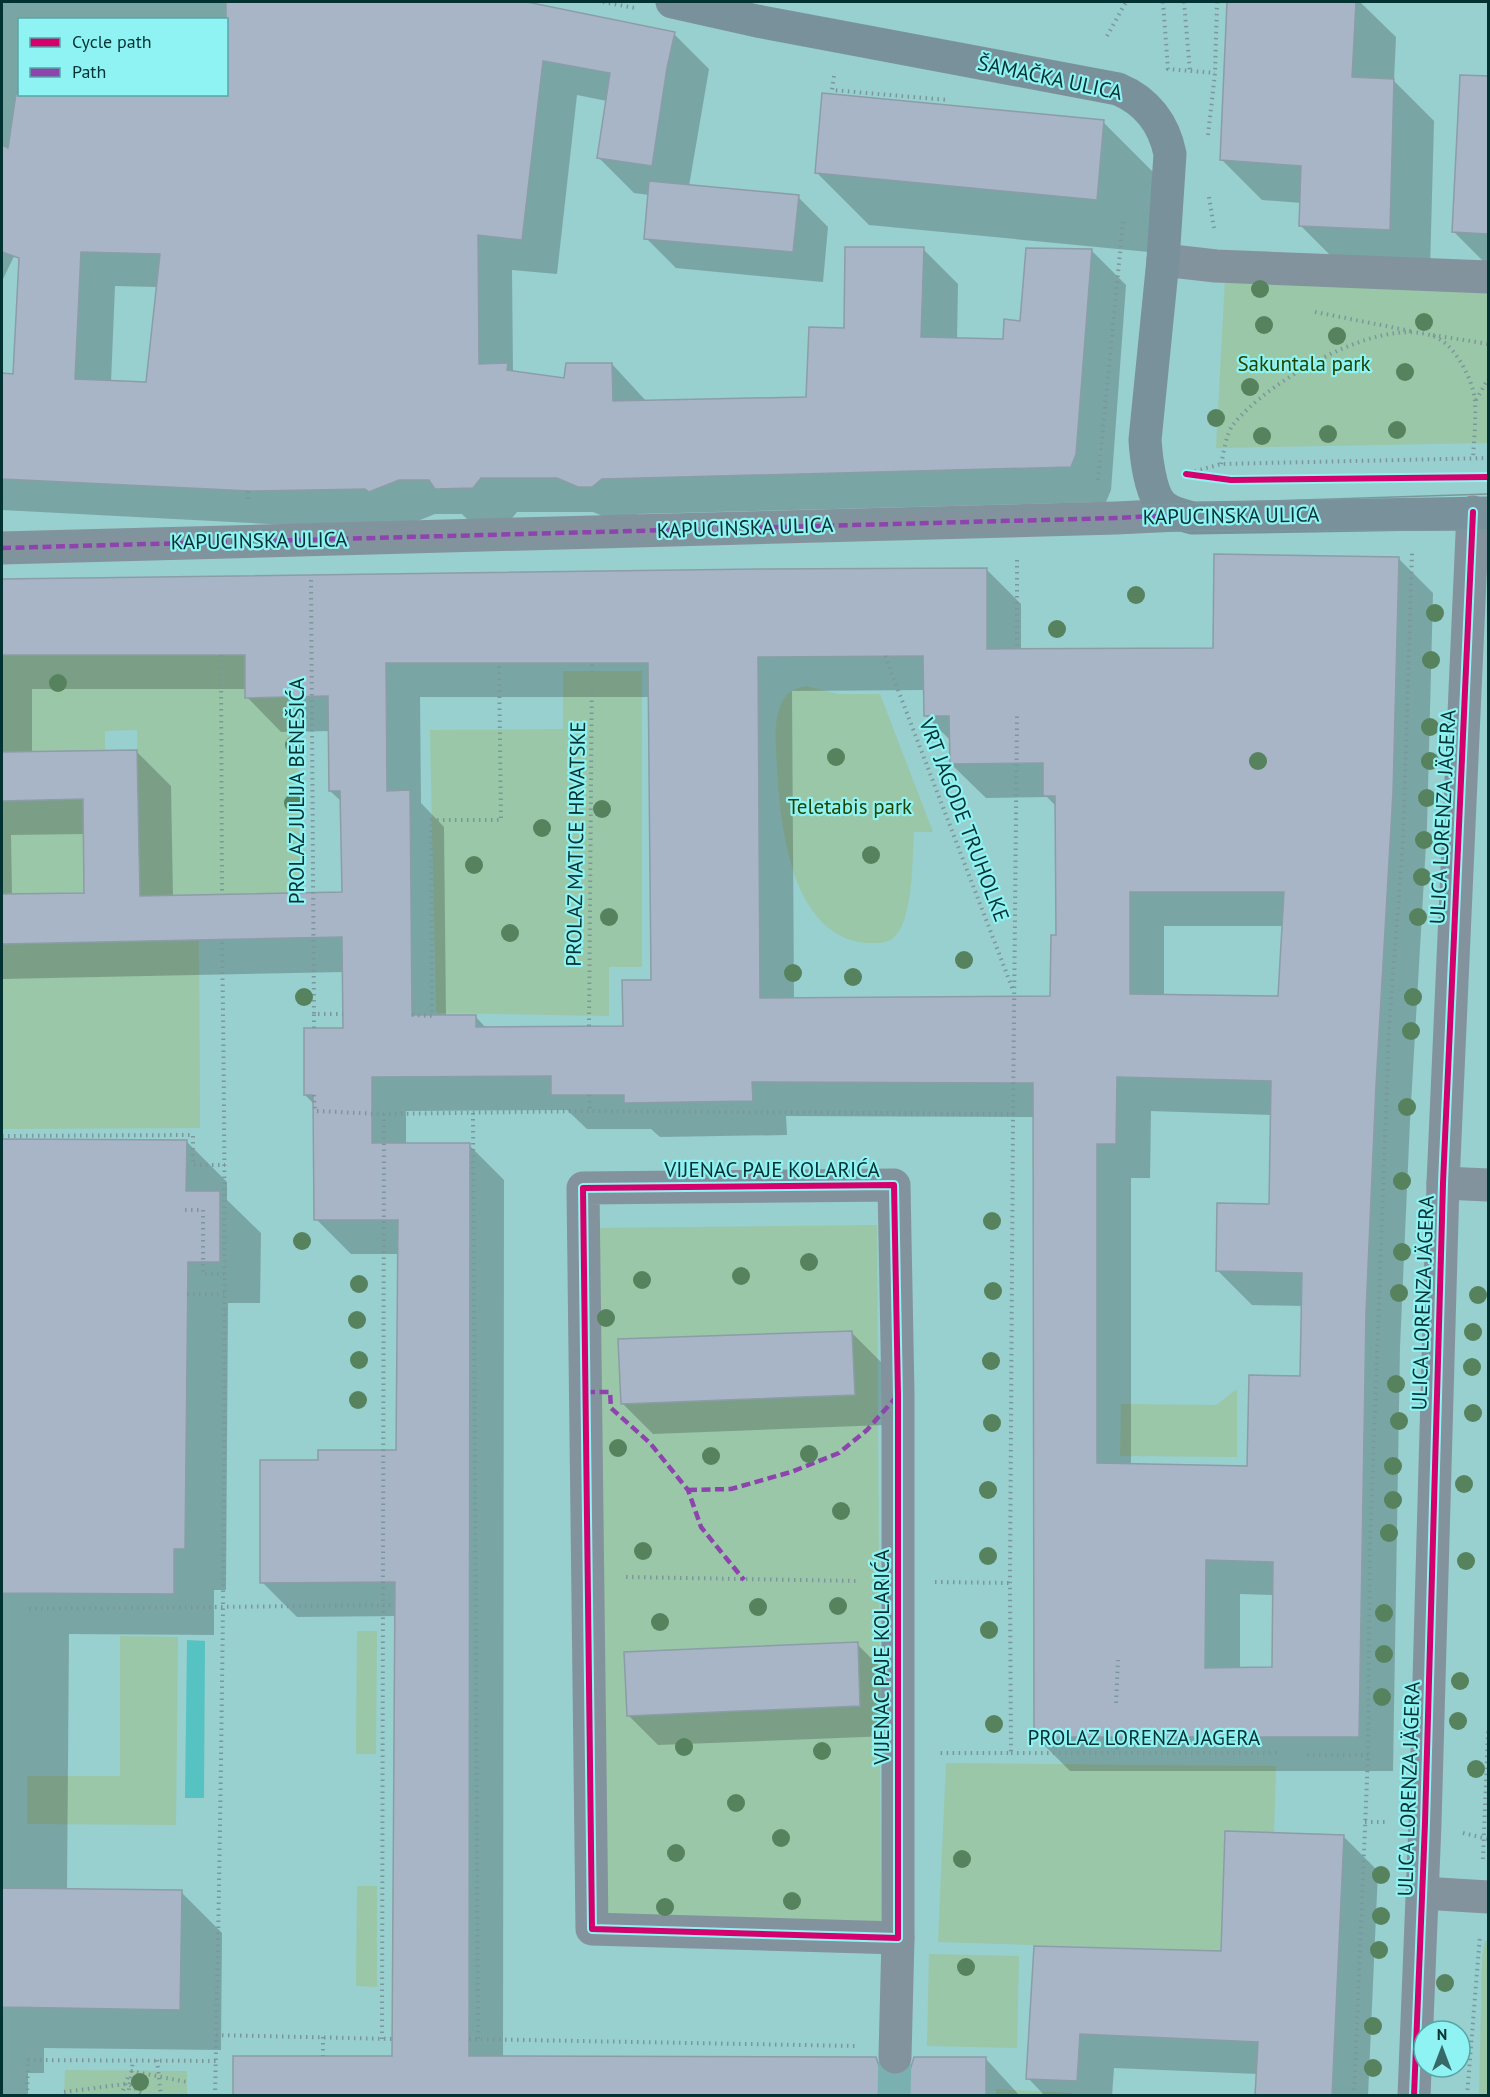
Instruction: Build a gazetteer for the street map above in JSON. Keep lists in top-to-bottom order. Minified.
{"streets":{"street":["ŠAMAČKA ULICA","KAPUCINSKA ULICA","ULICA LORENZA JÄGERA","VIJENAC PAJE KOLARIĆA"],"path":["PROLAZ JULIJA BENEŠIĆA","VRT JAGODE TRUHOLKE","PROLAZ MATICE HRVATSKE","PROLAZ LORENZA JAGERA"]},"crossings":[["ŠAMAČKA ULICA","KAPUCINSKA ULICA"],["KAPUCINSKA ULICA","ULICA LORENZA JÄGERA"],["VRT JAGODE TRUHOLKE","PROLAZ LORENZA JAGERA"]],"parks":["Sakuntala park","Teletabis park"],"legend":["Cycle path","Path"],"north":"top"}
